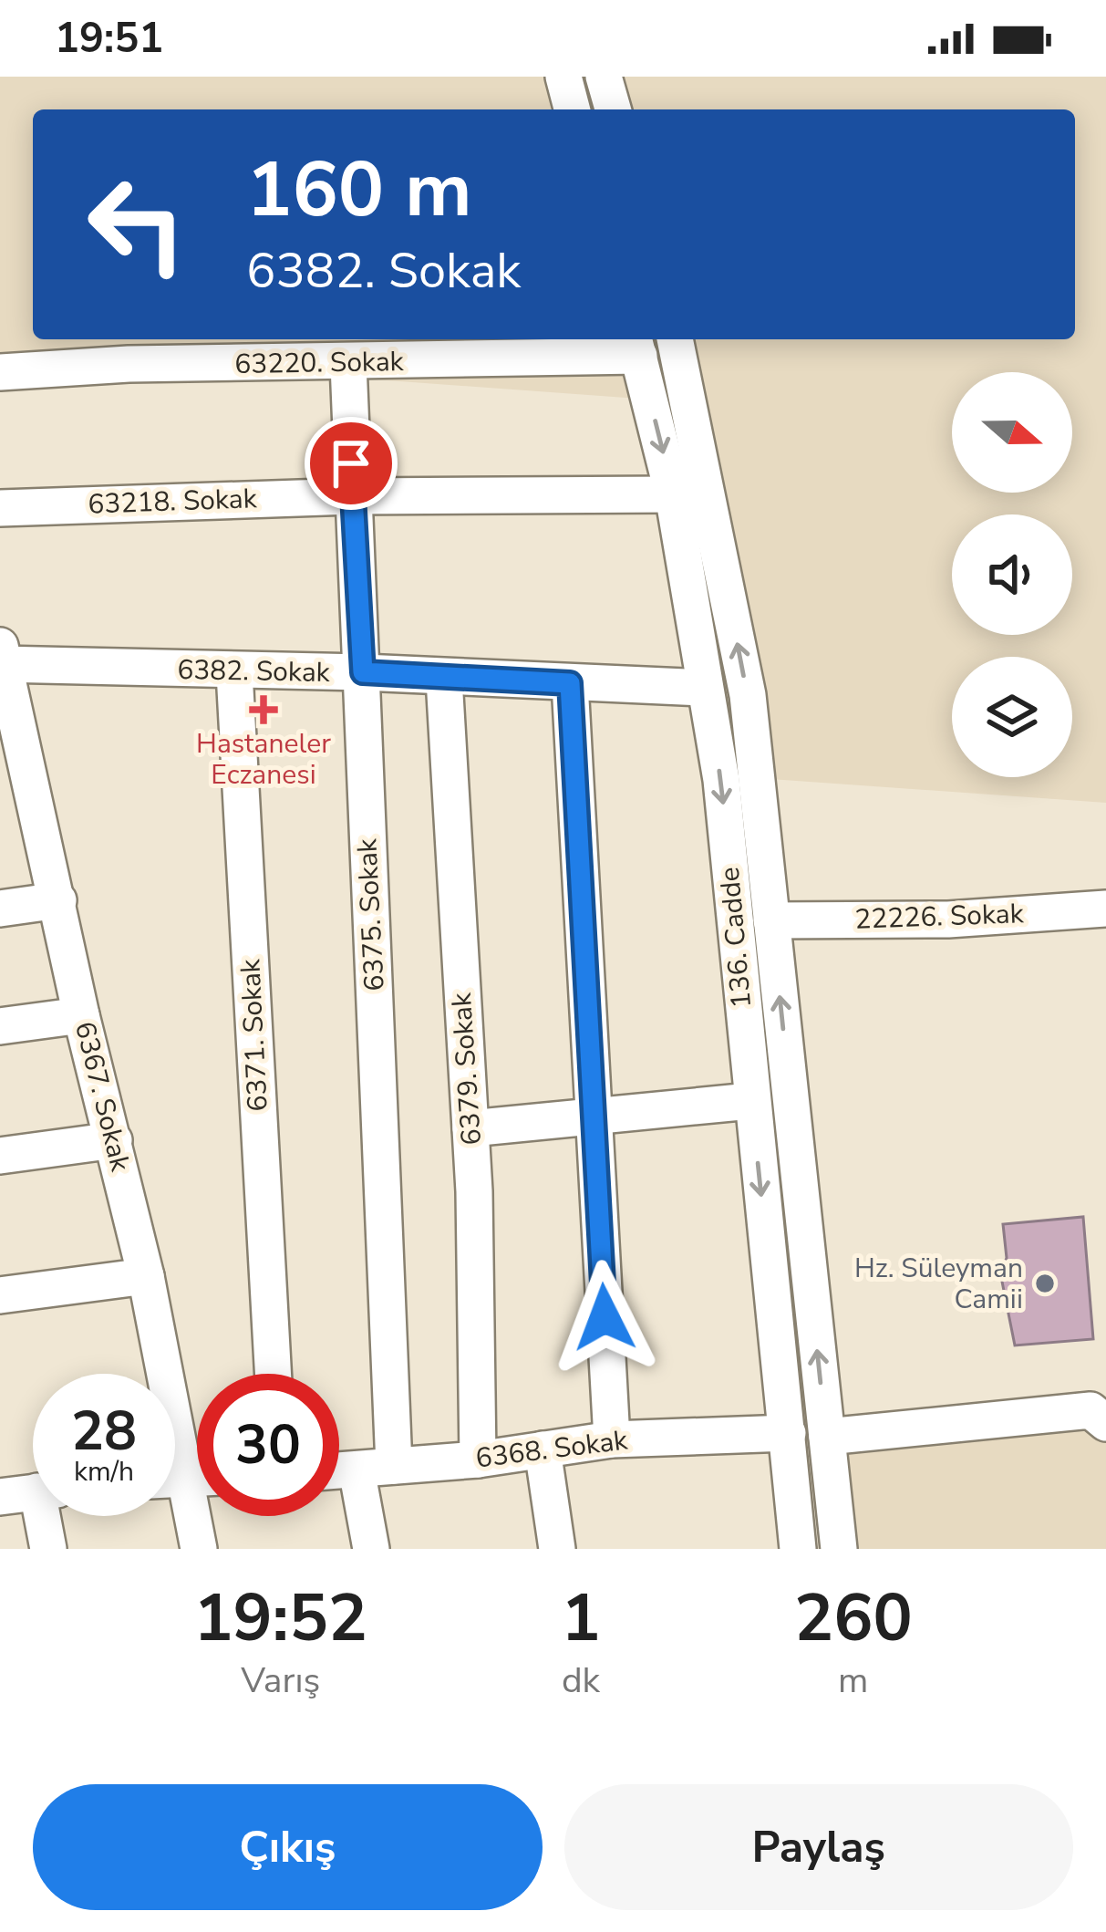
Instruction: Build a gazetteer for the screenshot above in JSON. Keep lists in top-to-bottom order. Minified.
{"streets":{"street":["63220. Sokak","63218. Sokak","6382. Sokak","6375. Sokak","22226. Sokak","136. Cadde","6371. Sokak","6379. Sokak","6367. Sokak","6368. Sokak"]},"crossings":[["63220. Sokak","6375. Sokak"],["63220. Sokak","136. Cadde"],["63218. Sokak","6375. Sokak"],["63218. Sokak","136. Cadde"],["6382. Sokak","6375. Sokak"],["6382. Sokak","136. Cadde"],["6382. Sokak","6371. Sokak"],["6382. Sokak","6379. Sokak"],["6382. Sokak","6367. Sokak"],["6375. Sokak","6368. Sokak"],["22226. Sokak","136. Cadde"],["136. Cadde","6368. Sokak"],["6379. Sokak","6368. Sokak"]],"places":{"health":["Hastaneler Eczanesi"],"other":["Hz. Süleyman Camii"]},"north":"right","page":{"status":"19:51","turn":["160 m","6382. Sokak"],"speed":"28 km/h","limit":"30","eta":["19:52","Varış","1","dk","260","m"],"buttons":["Çıkış","Paylaş"]}}
